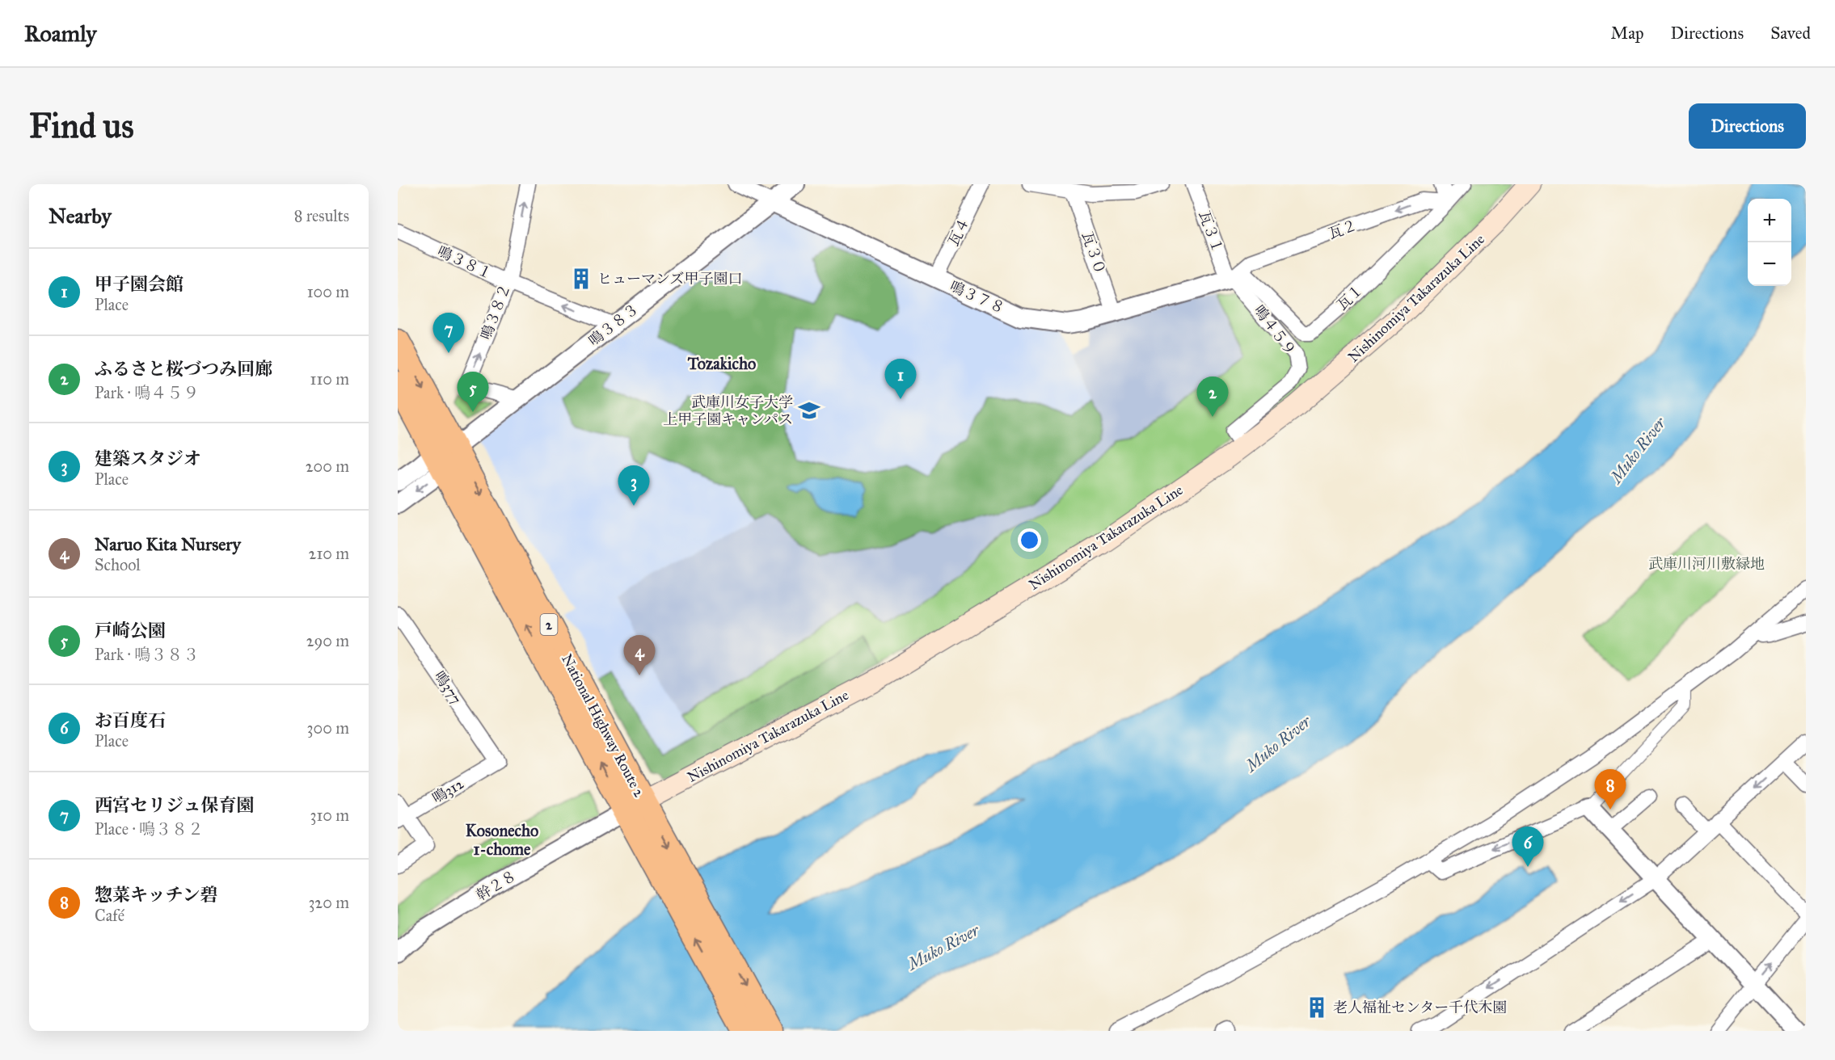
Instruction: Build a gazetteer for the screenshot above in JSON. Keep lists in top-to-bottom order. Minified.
{"streets":{"highway":["2","National Highway Route 2"],"main road":["Nishinomiya Takarazuka Line"],"street":["瓦２","瓦４","瓦３１","瓦３０","鳴３８１","鳴３７８","瓦１","鳴３８２","鳴３８３","鳴４５９","鳴377","鳴312","幹２８"]},"crossings":[["瓦２","瓦３１"],["瓦２","鳴３７８"],["瓦２","瓦１"],["瓦２","鳴４５９"],["瓦４","鳴３７８"],["瓦３１","鳴３７８"],["瓦３１","瓦１"],["瓦３１","鳴４５９"],["瓦３０","鳴３７８"],["鳴３８１","鳴３８２"],["鳴３８１","鳴３８３"],["鳴３７８","瓦１"],["鳴３７８","鳴３８３"],["鳴３７８","鳴４５９"],["瓦１","鳴４５９"],["Nishinomiya Takarazuka Line","鳴４５９"],["Nishinomiya Takarazuka Line","National Highway Route 2"],["Nishinomiya Takarazuka Line","幹２８"],["鳴３８２","鳴３８３"],["鳴３８３","National Highway Route 2"],["鳴377","鳴312"],["National Highway Route 2","幹２８"]],"one_way":["瓦２","鳴３８１","鳴３８２"],"districts":["Tozakicho","Kosonecho 1-chome"],"water":["Muko River"],"parks":["武庫川河川敷緑地"],"places":{"building":["ヒューマンズ甲子園口","老人福祉センター千代木園"],"school or university":["武庫川女子大学 上甲子園キャンパス"]},"page":{"header":"Roamly","nav":["Map","Directions","Saved"],"buttons":"Directions","title":"Find us","heading":["Nearby","8 results"],"map_buttons":["+","−"],"list":[{"mark":"1","name":"甲子園会館","note":"Place","value":"100 m"},{"mark":"2","name":"ふるさと桜づつみ回廊","note":"Park · 鳴４５９","value":"110 m"},{"mark":"3","name":"建築スタジオ","note":"Place","value":"200 m"},{"mark":"4","name":"Naruo Kita Nursery","note":"School","value":"210 m"},{"mark":"5","name":"戸崎公園","note":"Park · 鳴３８３","value":"290 m"},{"mark":"6","name":"お百度石","note":"Place","value":"300 m"},{"mark":"7","name":"西宮セリジュ保育園","note":"Place · 鳴３８２","value":"310 m"},{"mark":"8","name":"惣菜キッチン碧","note":"Café","value":"320 m"}],"pins":["7","1","5","2","3","4","8","6"]}}
